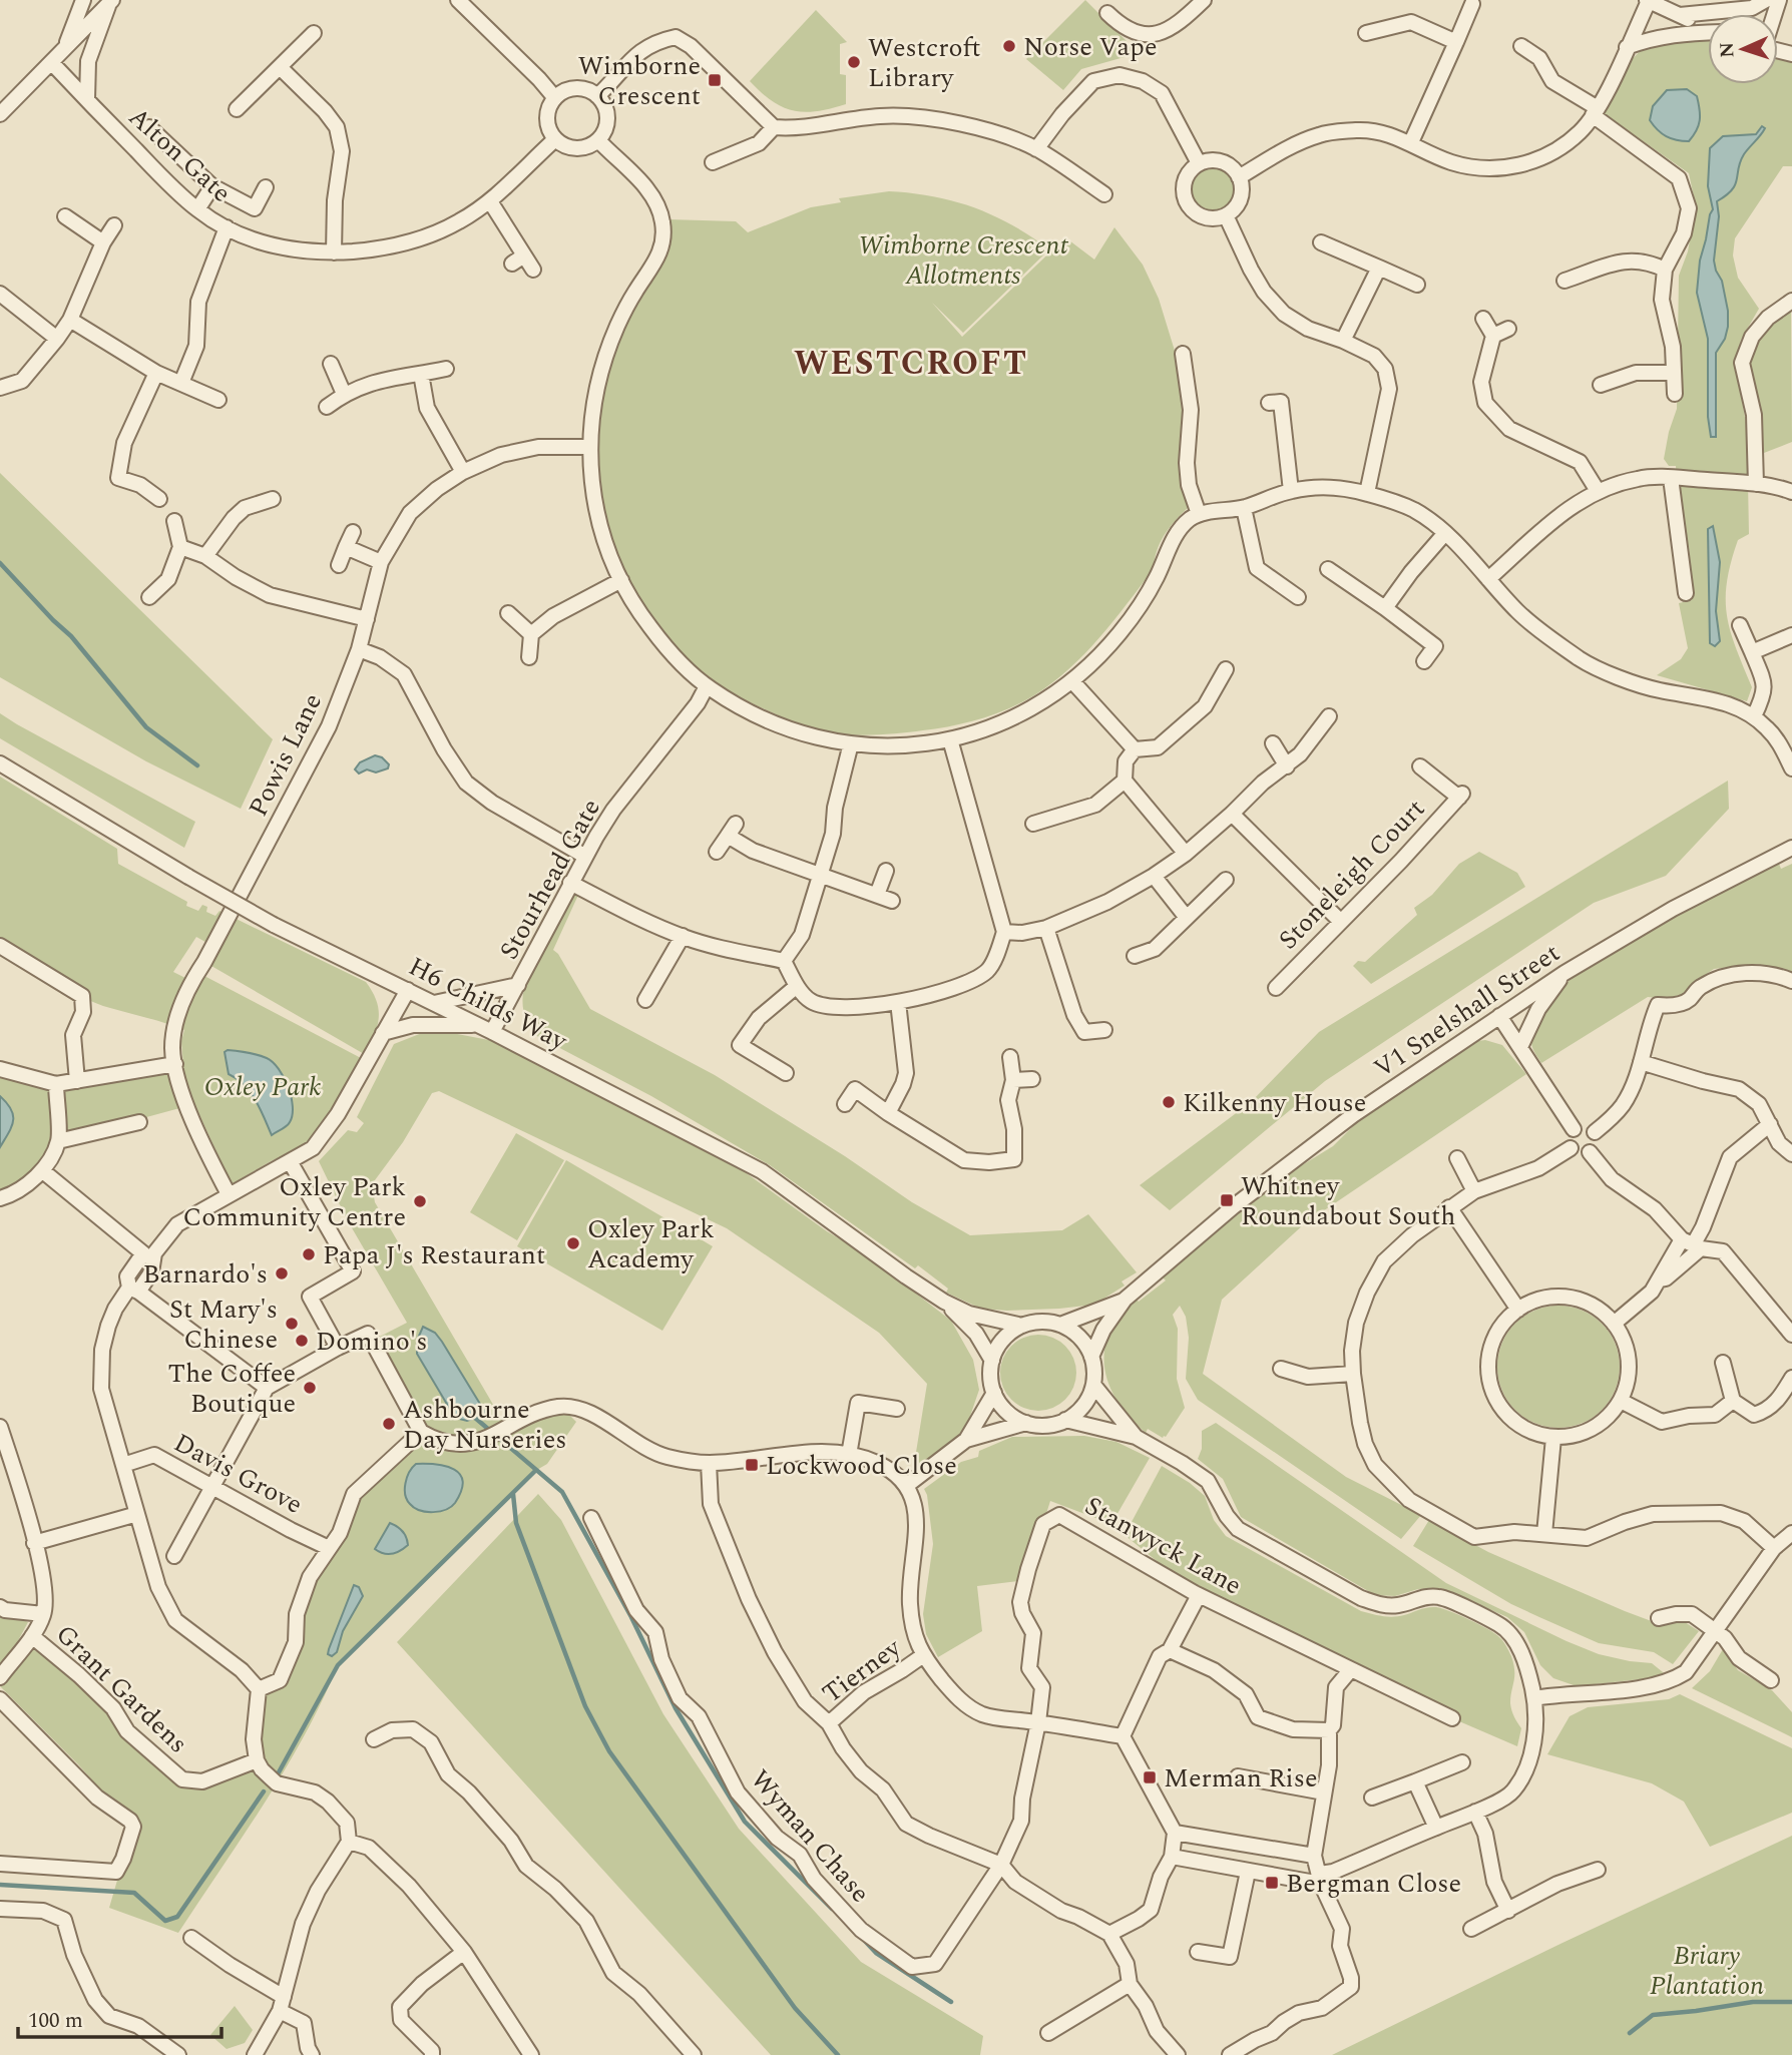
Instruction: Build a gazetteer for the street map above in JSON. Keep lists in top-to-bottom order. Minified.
{"streets":{"street":["Alton Gate","Powis Lane","Stoneleigh Court","Stourhead Gate","H6 Childs Way","V1 Snelshall Street","Davis Grove","Stanwyck Lane","Tierney","Grant Gardens","Wyman Chase"]},"crossings":[["Stourhead Gate","H6 Childs Way"],["H6 Childs Way","V1 Snelshall Street"]],"districts":["WESTCROFT"],"parks":["Wimborne Crescent Allotments","Oxley Park","Briary Plantation"],"places":{"other":["Norse Vape","Westcroft Library","Kilkenny House","Oxley Park Community Centre","Oxley Park Academy","Papa J's Restaurant","Barnardo's","St Mary's Chinese","Domino's","The Coffee Boutique","Ashbourne Day Nurseries"],"transit":["Wimborne Crescent","Whitney Roundabout South","Lockwood Close","Merman Rise","Bergman Close"]},"scale_bar":"100 m","north":"left"}
